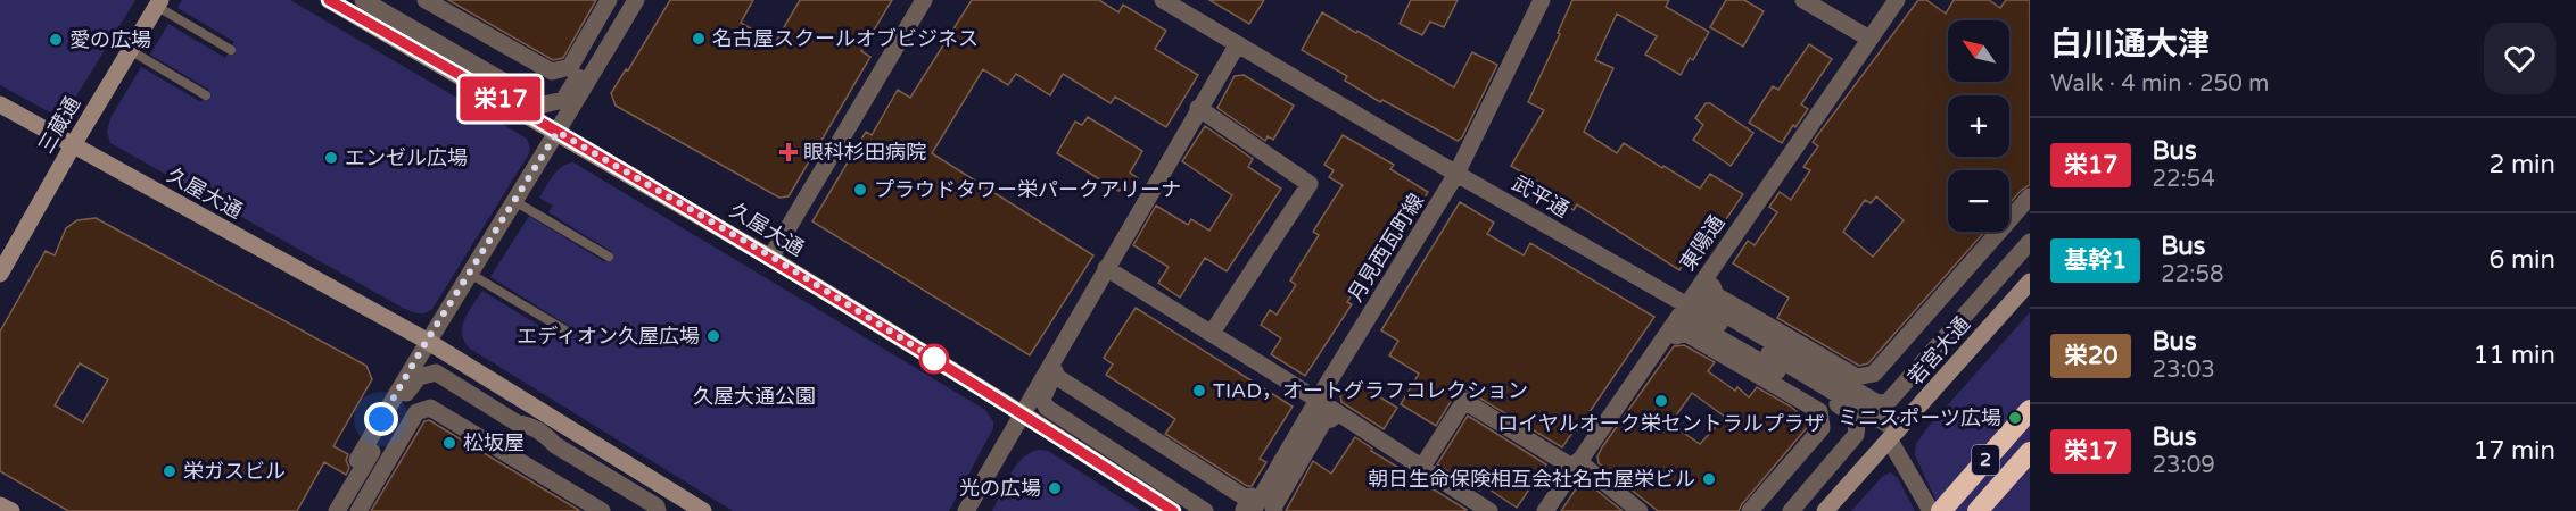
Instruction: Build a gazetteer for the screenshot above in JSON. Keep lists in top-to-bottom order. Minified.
{"streets":{"highway":["2"],"street":["三蔵通","久屋大通","武平通","東陽通","月見西瓦町線","若宮大通"]},"crossings":[["三蔵通","久屋大通"],["武平通","東陽通"],["武平通","月見西瓦町線"],["武平通","若宮大通"]],"parks":["久屋大通公園"],"places":{"other":["名古屋スクールオブビジネス","愛の広場","エンゼル広場","プラウドタワー栄パークアリーナ","エディオン久屋広場","TIAD，オートグラフコレクション","ロイヤルオーク栄セントラルプラザ","ミニスポーツ広場","松坂屋","栄ガスビル","朝日生命保険相互会社名古屋栄ビル","光の広場"],"health":["眼科杉田病院"]},"lines":["bus line 栄17"],"north":"top left","page":{"on_map":"栄17","heading":["白川通大津","Walk · 4 min · 250 m"],"map_buttons":["+","−"],"list":[{"mark":"栄17","name":"Bus","note":"22:54","value":"2 min"},{"mark":"基幹1","name":"Bus","note":"22:58","value":"6 min"},{"mark":"栄20","name":"Bus","note":"23:03","value":"11 min"},{"mark":"栄17","name":"Bus","note":"23:09","value":"17 min"}]}}
